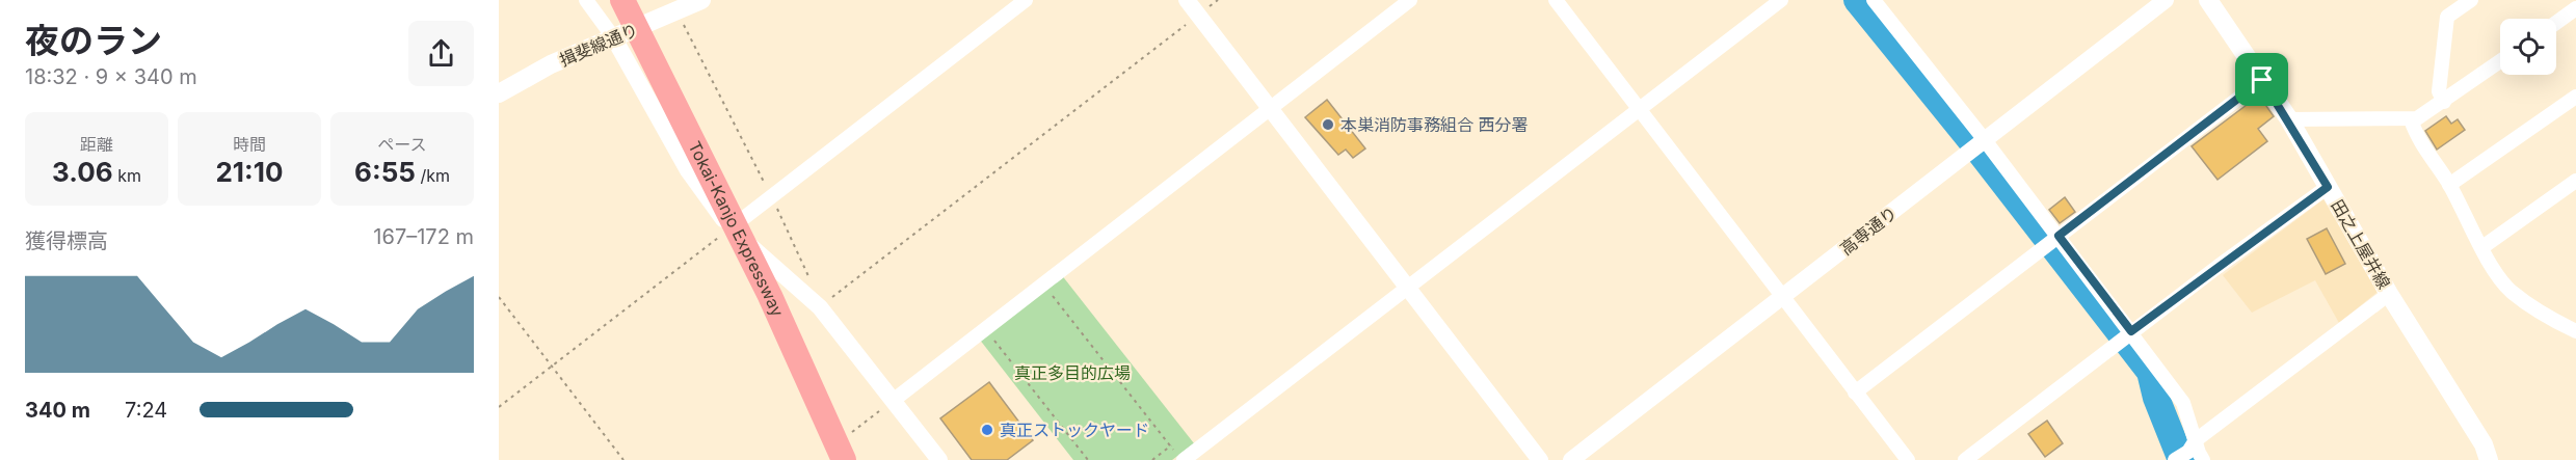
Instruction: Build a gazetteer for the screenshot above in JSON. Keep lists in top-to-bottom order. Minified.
{"streets":{"highway":["Tokai-Kanjo Expressway"],"main road":["揖斐線通り","田之上屋井線"],"street":["高専通り"]},"parks":["真正多目的広場"],"places":["本巣消防事務組合 西分署","真正ストックヤード"],"page":{"heading":["夜のラン","18:32 · 9 × 340 m"],"stats":[["距離","3.06 km"],["時間","21:10"],["ペース","6:55 /km"]],"chart":["獲得標高","167–172 m"],"list":[{"name":"340 m","note":"7:24"}]}}
